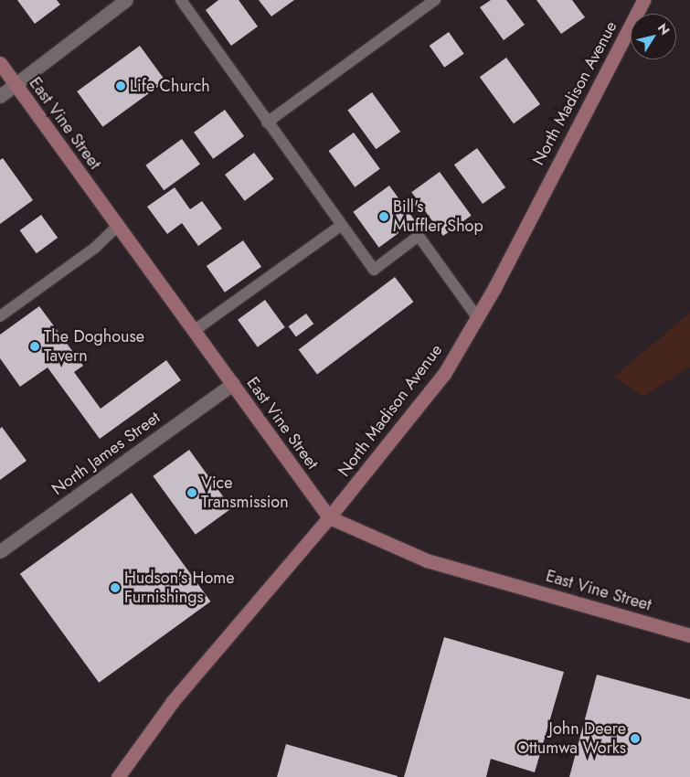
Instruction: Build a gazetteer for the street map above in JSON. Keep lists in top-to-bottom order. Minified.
{"streets":{"main road":["North Madison Avenue","East Vine Street"],"street":["North James Street"]},"crossings":[["North Madison Avenue","East Vine Street"],["East Vine Street","North James Street"]],"places":["Life Church","Bill's Muffler Shop","The Doghouse Tavern","Vice Transmission","Hudson's Home Furnishings","John Deere Ottumwa Works"],"north":"top right"}
